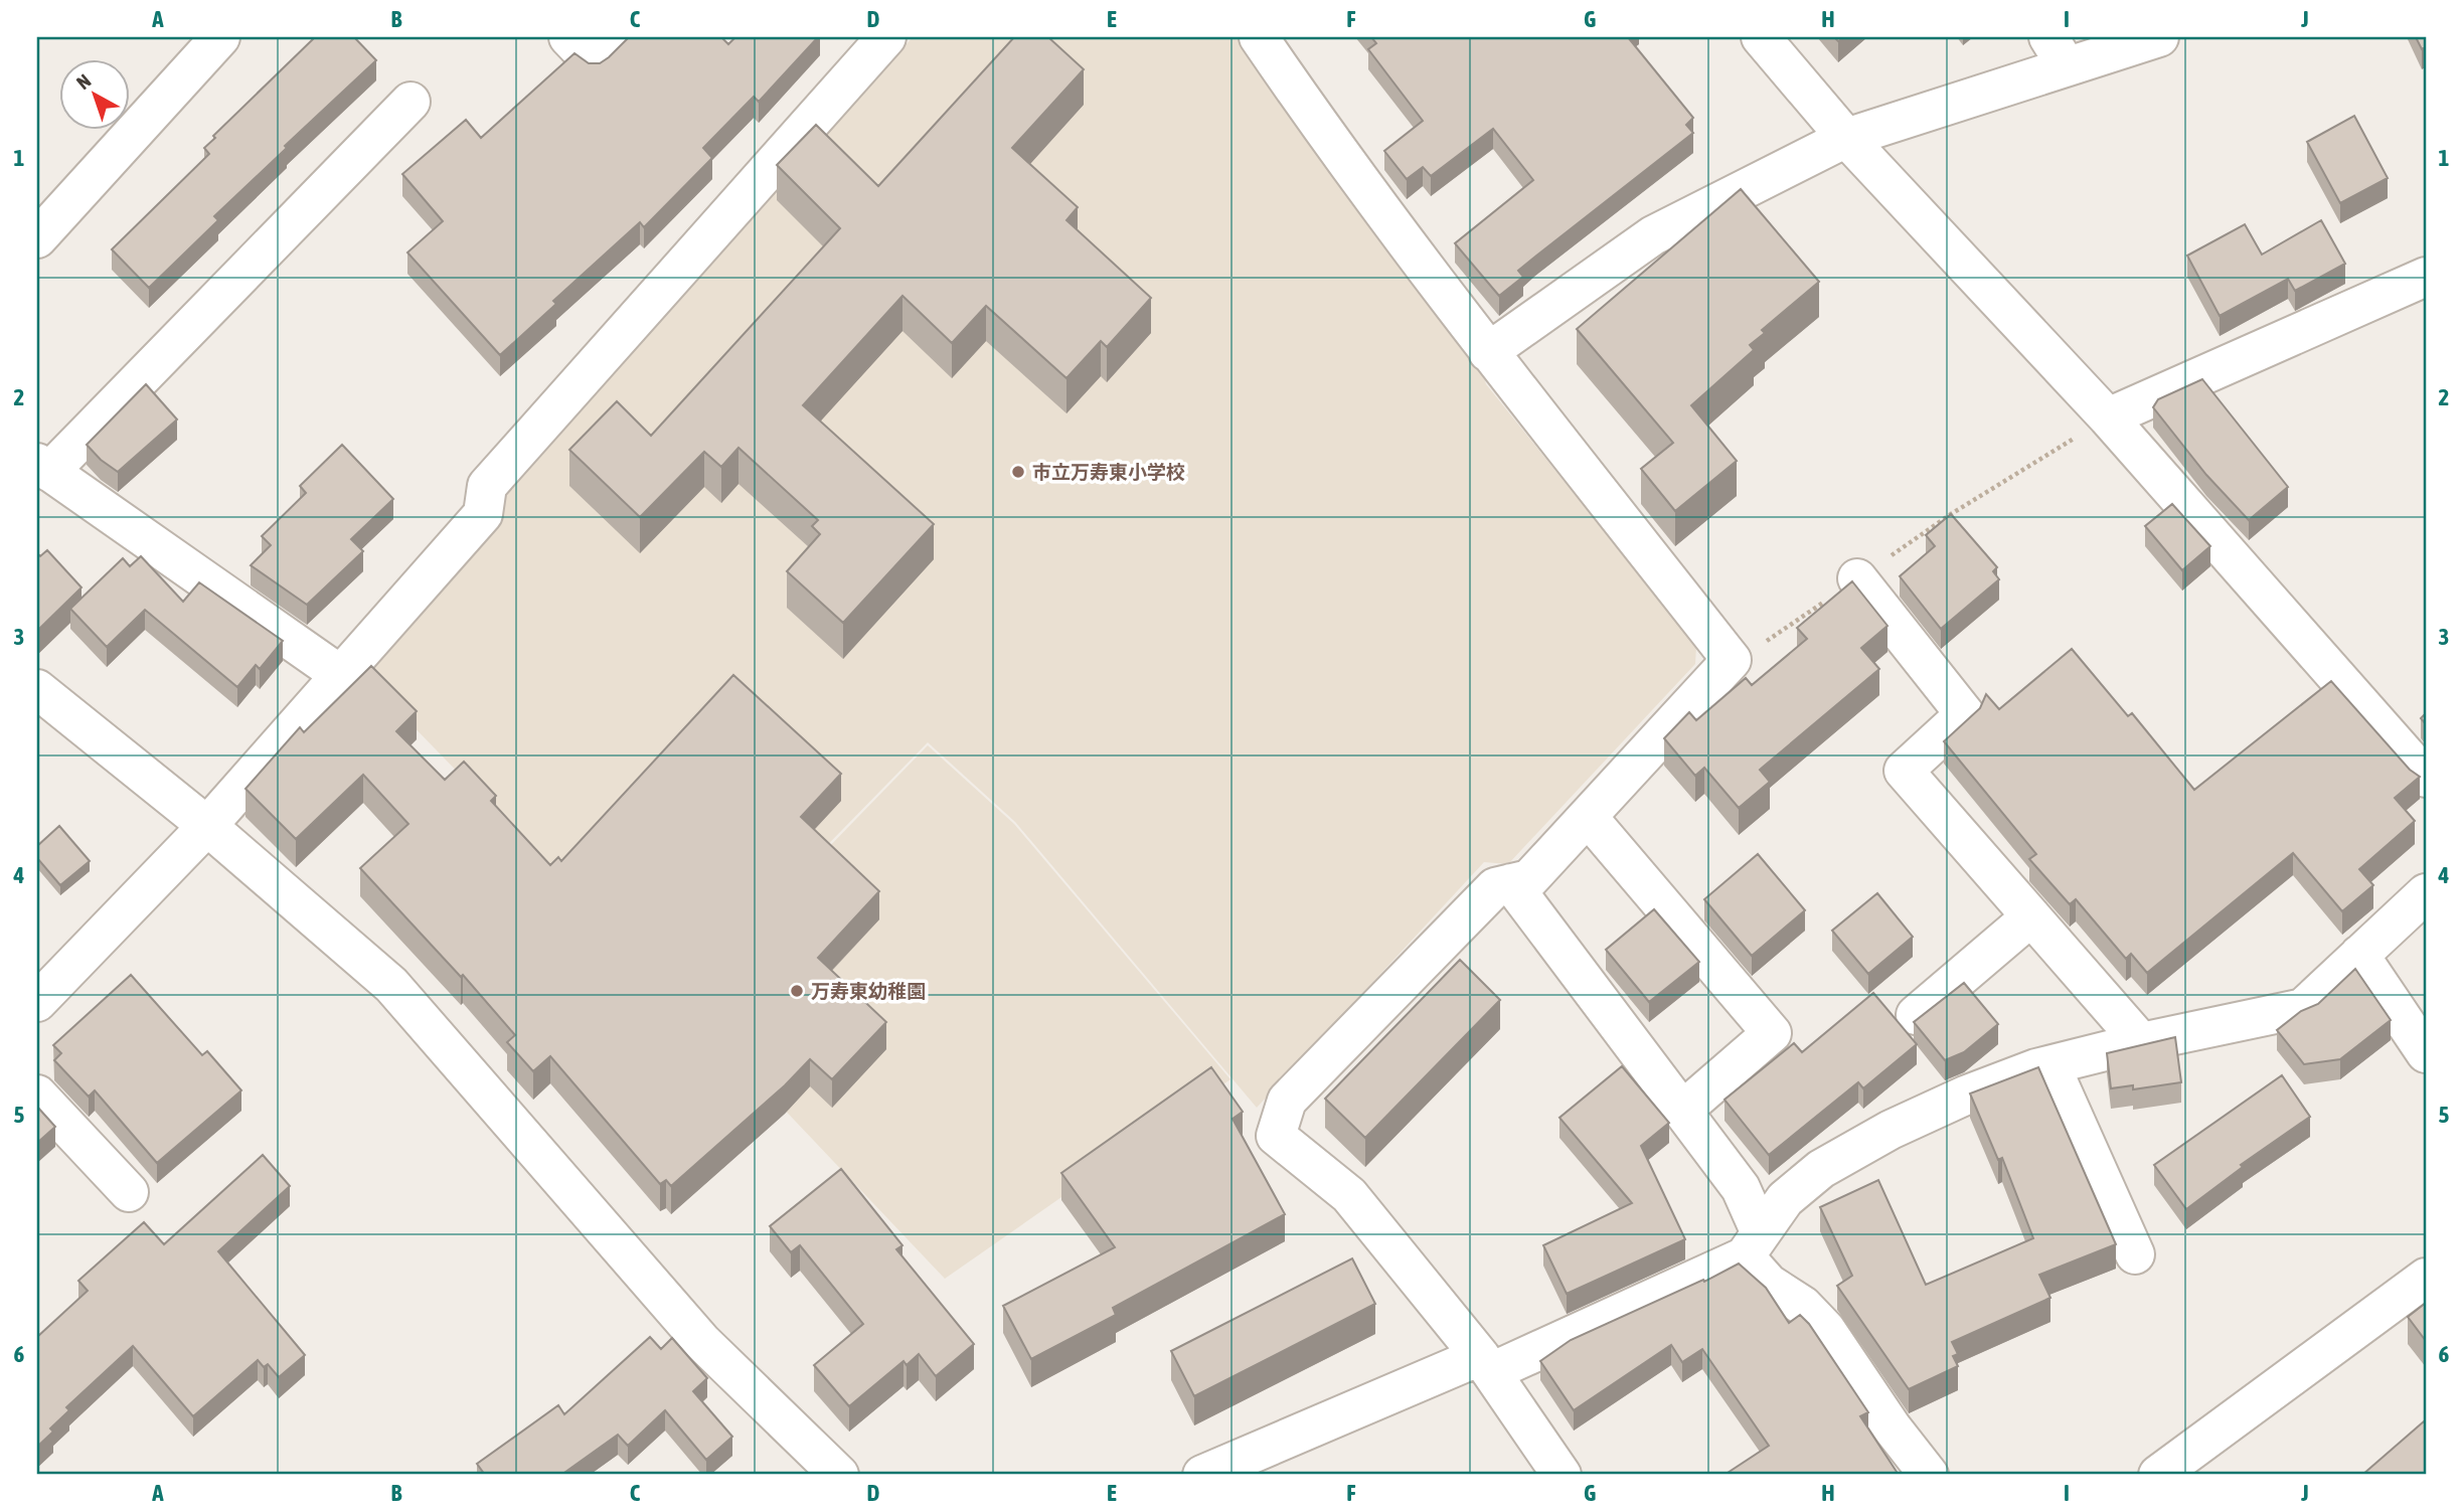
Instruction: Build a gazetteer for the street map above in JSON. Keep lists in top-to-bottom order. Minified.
{"places":["市立万寿東小学校","万寿東幼稚園"],"north":"top left","grid":{"columns":["A","B","C","D","E","F","G","H","I","J"],"rows":["1","2","3","4","5","6"]}}
